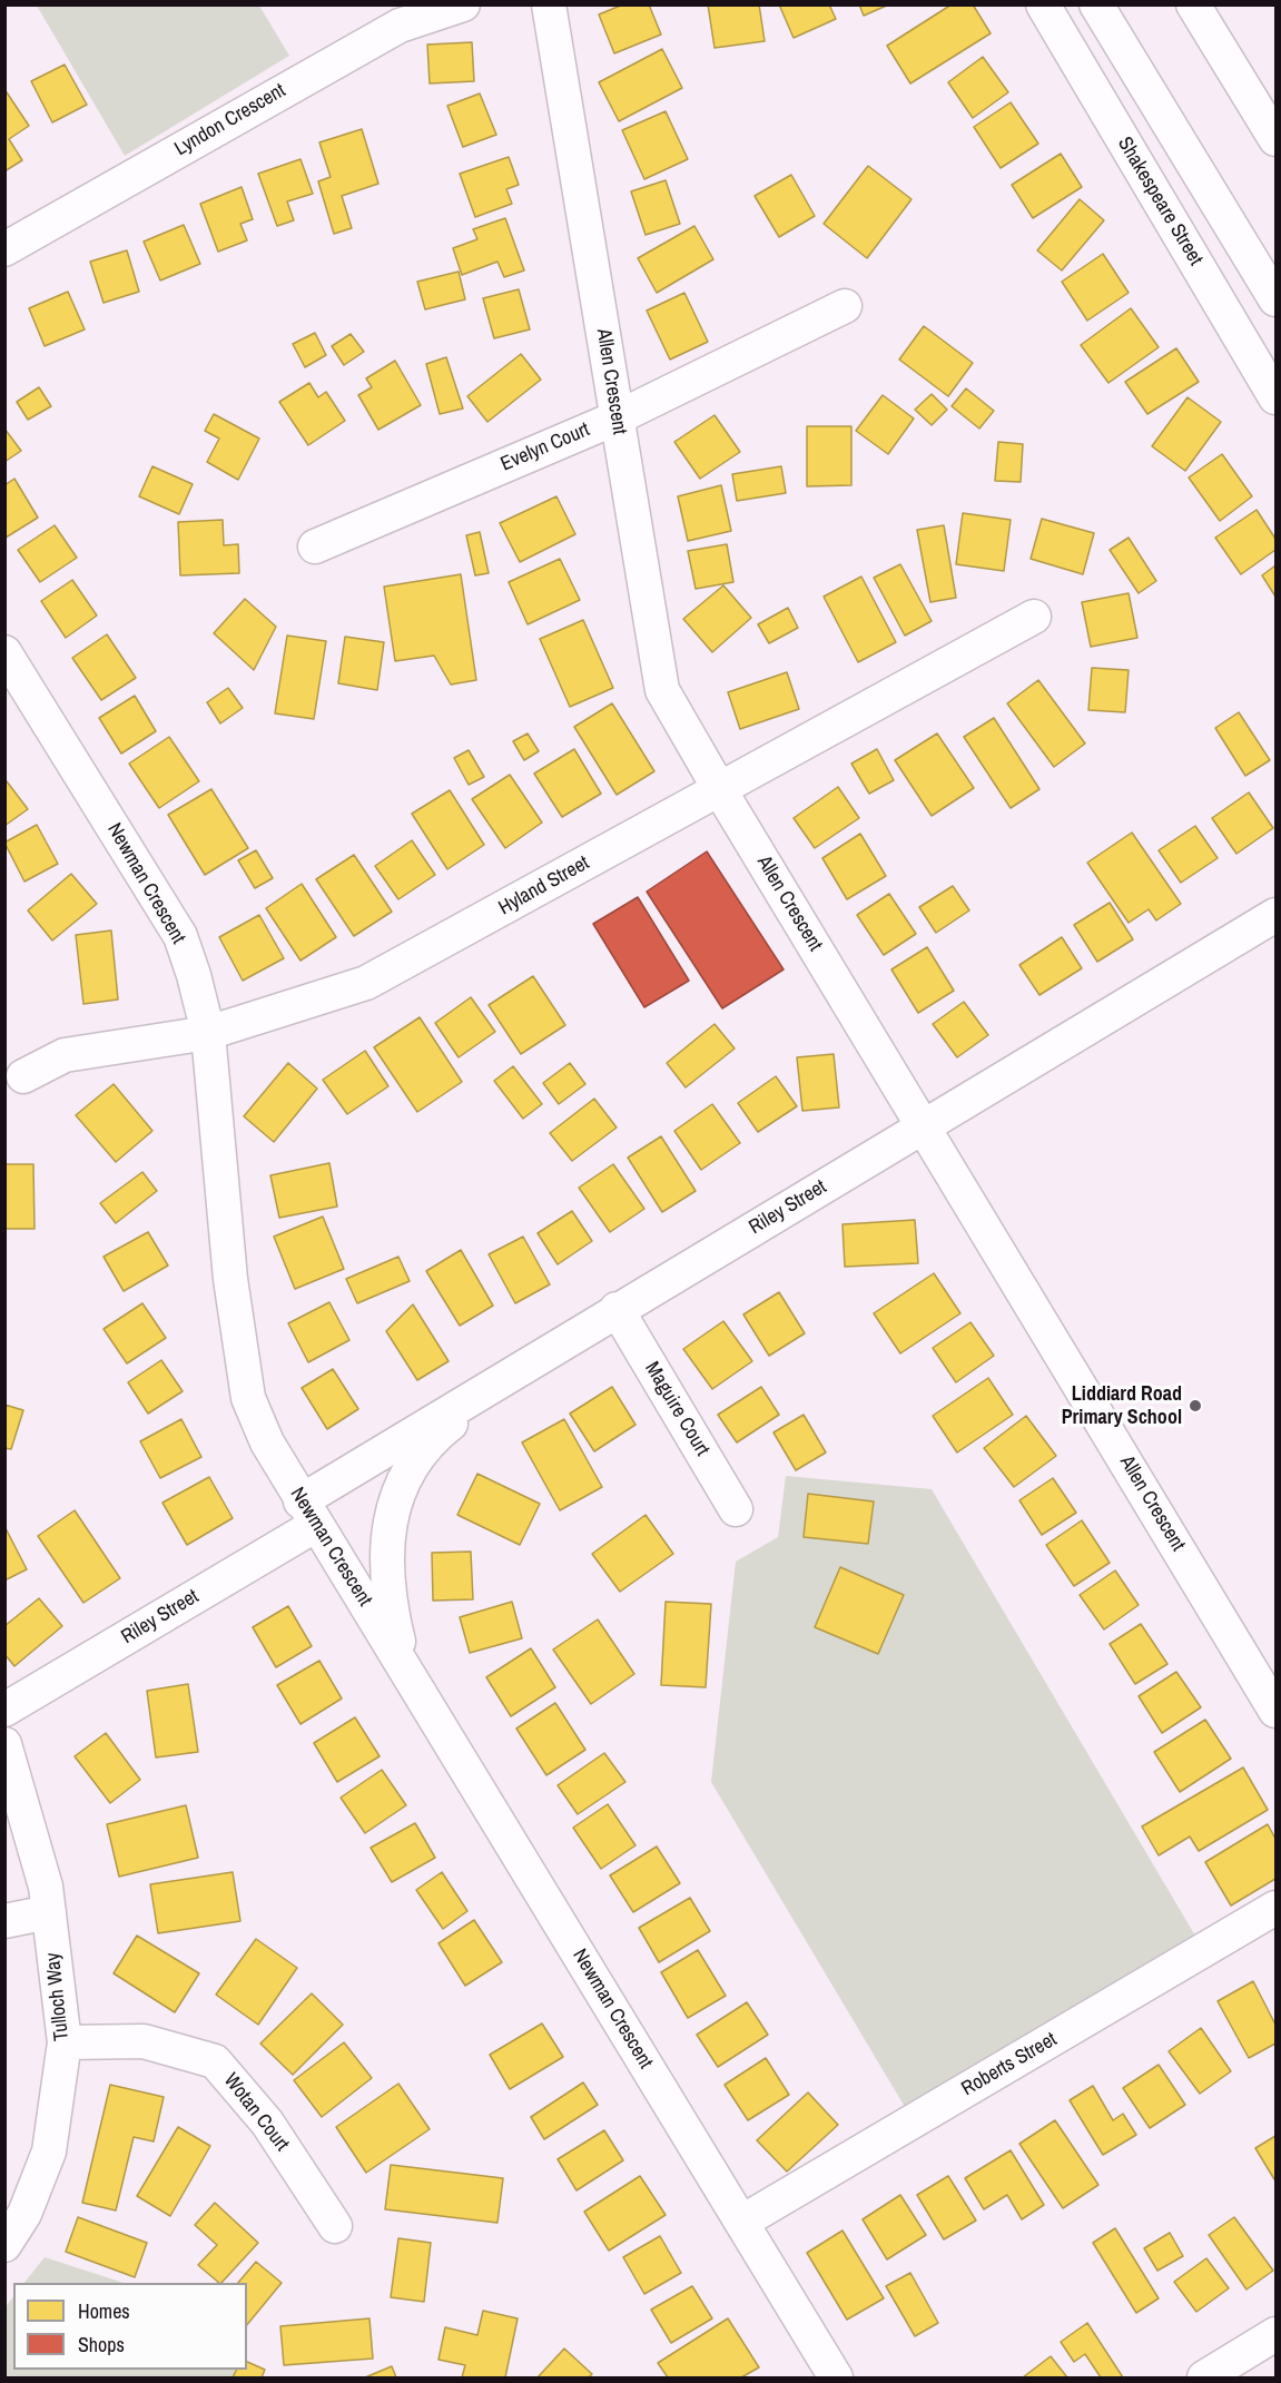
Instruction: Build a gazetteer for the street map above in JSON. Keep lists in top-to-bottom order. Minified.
{"streets":{"street":["Lyndon Crescent","Shakespeare Street","Allen Crescent","Evelyn Court","Newman Crescent","Hyland Street","Riley Street","Maguire Court","Tulloch Way","Roberts Street","Wotan Court"]},"crossings":[["Allen Crescent","Evelyn Court"],["Allen Crescent","Hyland Street"],["Allen Crescent","Riley Street"],["Newman Crescent","Hyland Street"],["Newman Crescent","Riley Street"],["Newman Crescent","Roberts Street"],["Riley Street","Maguire Court"],["Tulloch Way","Wotan Court"]],"places":["Liddiard Road Primary School"],"legend":["Homes","Shops"]}
